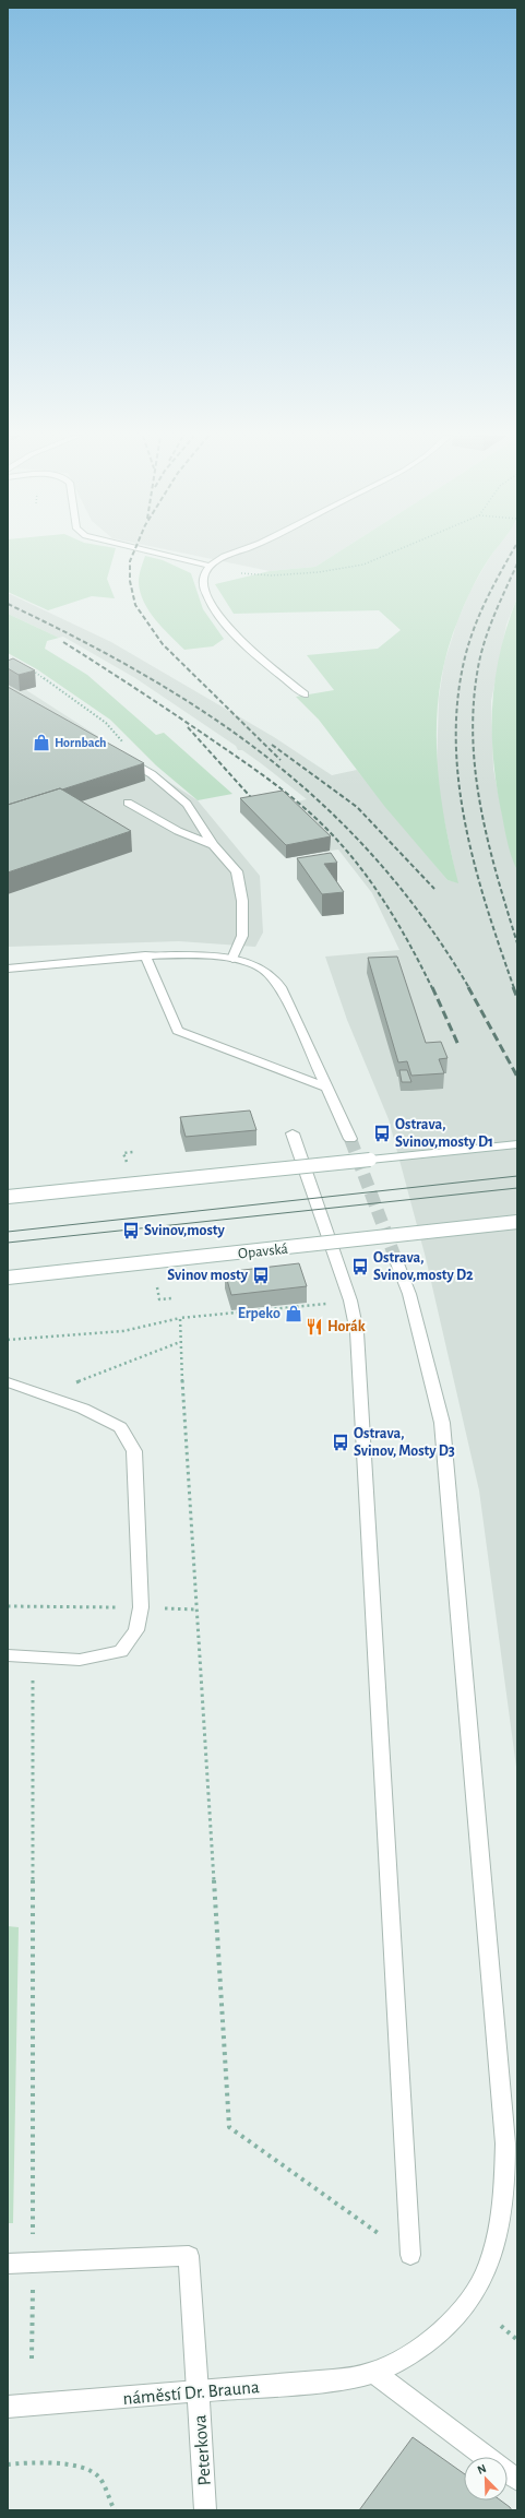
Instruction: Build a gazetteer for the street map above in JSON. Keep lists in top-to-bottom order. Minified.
{"streets":{"street":["Opavská","náměstí Dr. Brauna","Peterkova"]},"crossings":[["náměstí Dr. Brauna","Peterkova"]],"places":{"shop":["Hornbach","Erpeko"],"bus stop":["Ostrava, Svinov,mosty D1","Svinov,mosty","Ostrava, Svinov,mosty D2","Svinov mosty","Ostrava, Svinov, Mosty D3"],"restaurant":["Horák"]},"north":"top left"}
